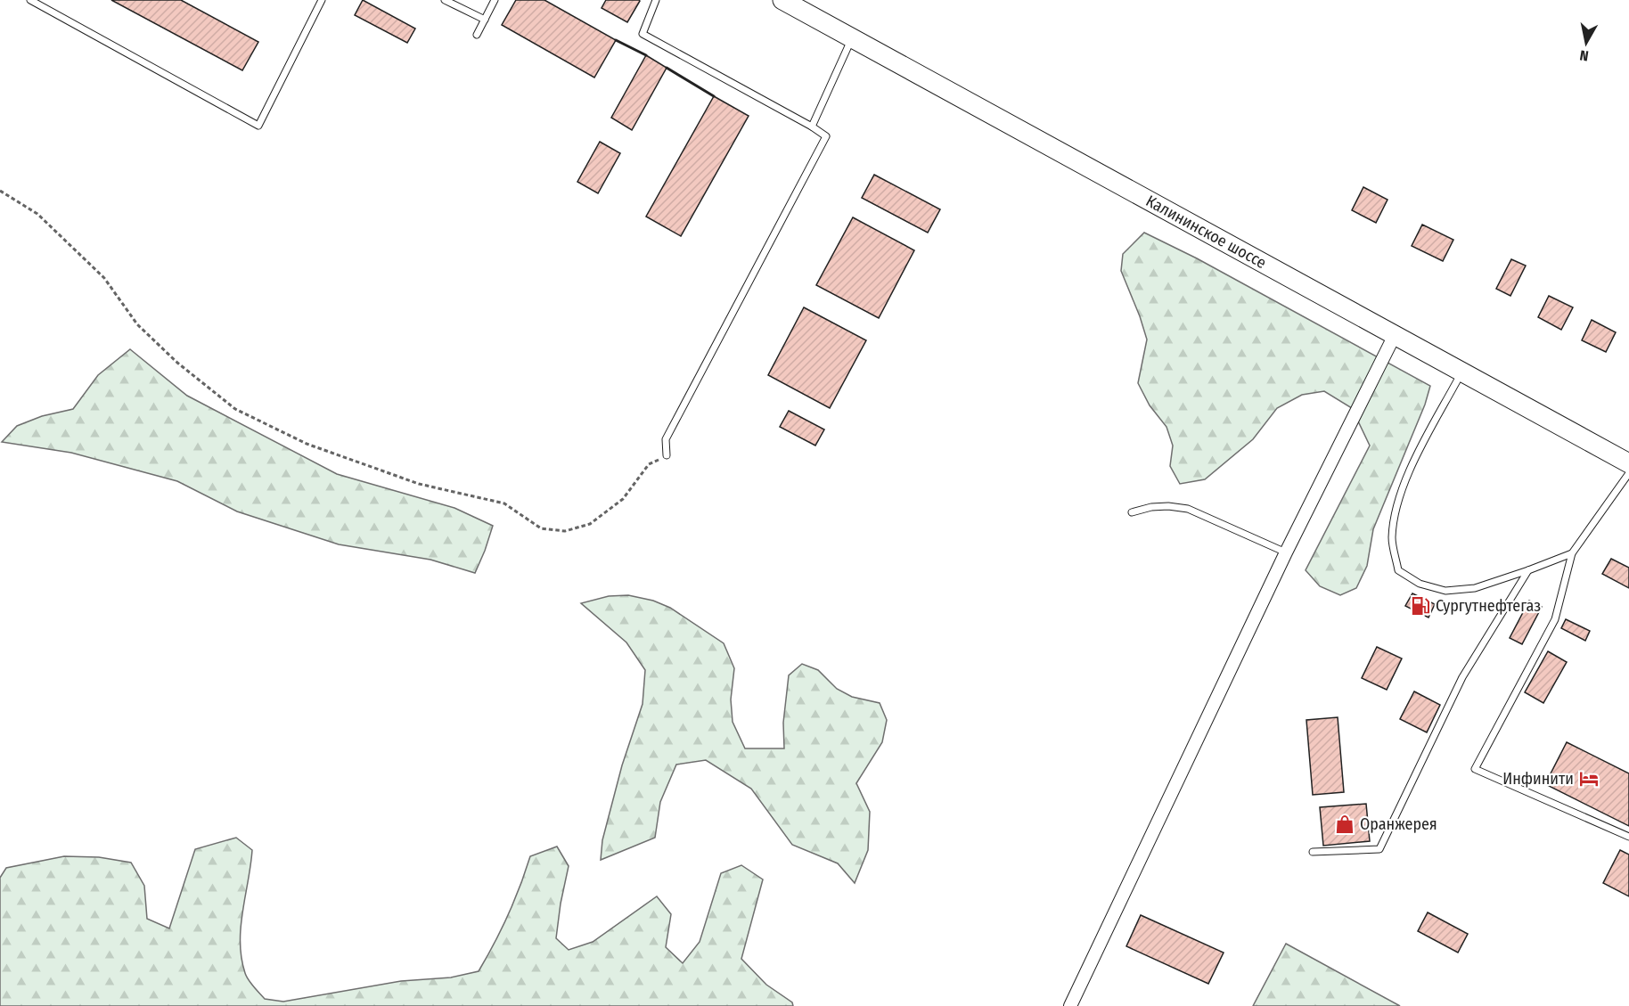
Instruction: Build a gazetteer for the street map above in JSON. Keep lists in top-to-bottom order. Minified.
{"streets":{"main road":["Калининское шоссе"]},"places":{"fuel station":["Сургутнефтегаз"],"hotel":["Инфинити"],"shop":["Оранжерея"]},"north":"bottom"}
